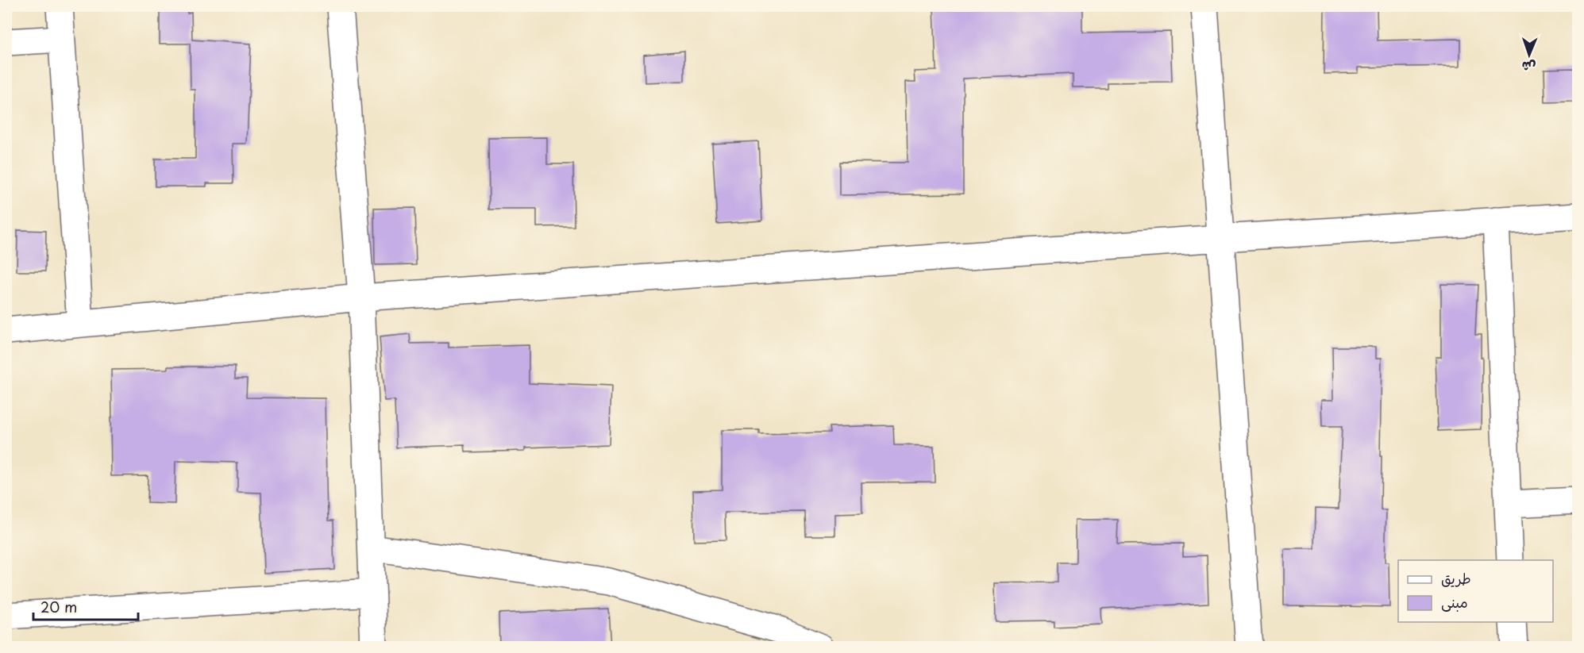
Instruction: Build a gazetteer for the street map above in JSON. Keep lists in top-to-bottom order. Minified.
{"legend":["طريق","مبنى"],"scale_bar":"20 m","north":"bottom"}
